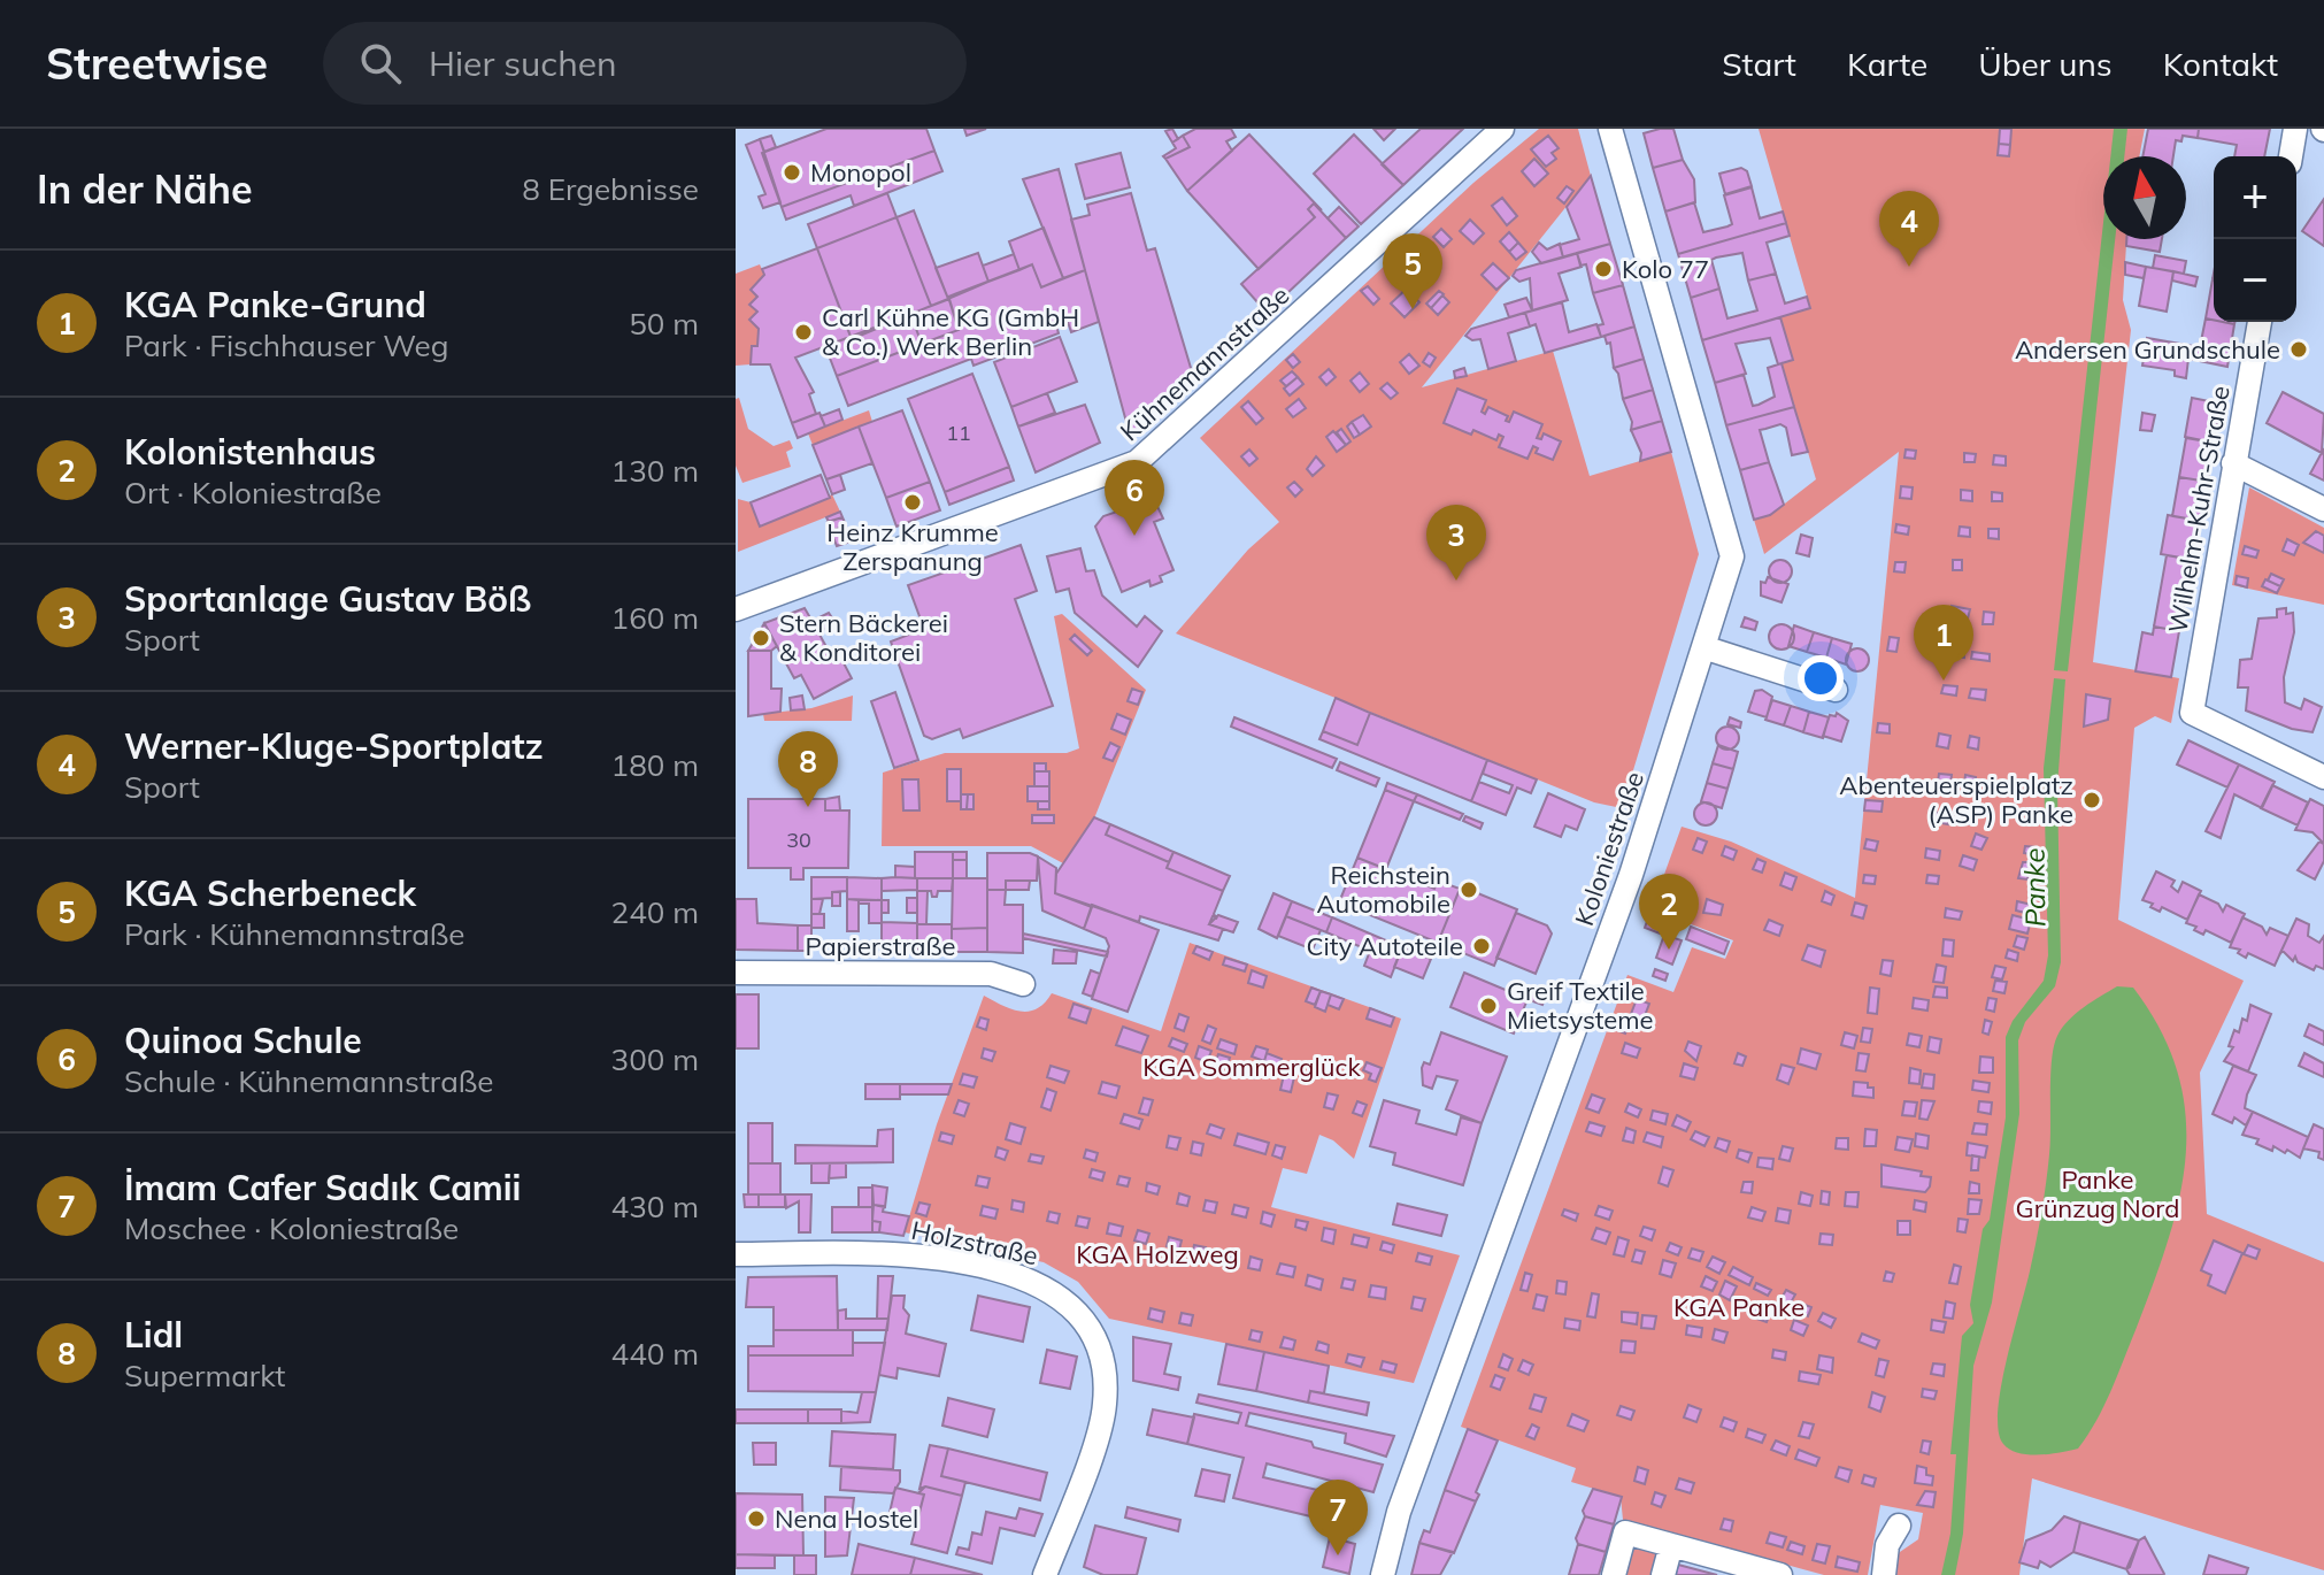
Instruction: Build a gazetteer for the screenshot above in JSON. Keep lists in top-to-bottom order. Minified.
{"streets":{"street":["Kühnemannstraße","Wilhelm-Kuhr-Straße","Koloniestraße","Papierstraße","Holzstraße"]},"water":["Panke"],"parks":["KGA Sommerglück","Panke Grünzug Nord","KGA Holzweg","KGA Panke"],"places":["Monopol","Kolo 77","Carl Kühne KG (GmbH & Co.) Werk Berlin","Andersen Grundschule","Heinz Krumme Zerspanung","Stern Bäckerei & Konditorei","Abenteuerspielplatz (ASP) Panke","Reichstein Automobile","City Autoteile","Greif Textile Mietsysteme","Nena Hostel"],"house_numbers":["11","30"],"north":"top","page":{"header":"Streetwise","search":"Hier suchen","nav":["Start","Karte","Über uns","Kontakt"],"heading":["In der Nähe","8 Ergebnisse"],"map_buttons":["+","−"],"pins":["4","5","6","3","1","8","2","7"],"list":[{"mark":"1","name":"KGA Panke-Grund","note":"Park · Fischhauser Weg","value":"50 m"},{"mark":"2","name":"Kolonistenhaus","note":"Ort · Koloniestraße","value":"130 m"},{"mark":"3","name":"Sportanlage Gustav Böß","note":"Sport","value":"160 m"},{"mark":"4","name":"Werner-Kluge-Sportplatz","note":"Sport","value":"180 m"},{"mark":"5","name":"KGA Scherbeneck","note":"Park · Kühnemannstraße","value":"240 m"},{"mark":"6","name":"Quinoa Schule","note":"Schule · Kühnemannstraße","value":"300 m"},{"mark":"7","name":"İmam Cafer Sadık Camii","note":"Moschee · Koloniestraße","value":"430 m"},{"mark":"8","name":"Lidl","note":"Supermarkt","value":"440 m"}]}}
